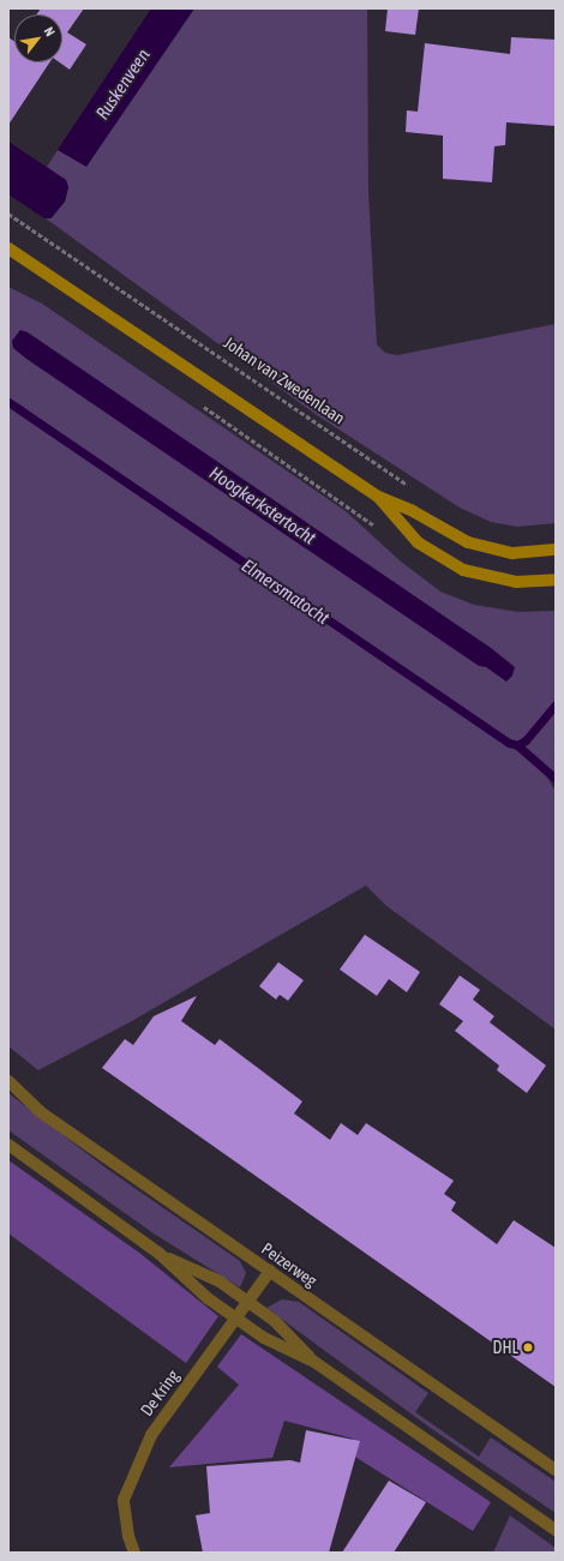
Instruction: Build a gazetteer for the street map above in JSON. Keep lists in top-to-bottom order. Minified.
{"streets":{"street":["Peizerweg","De Kring"],"path":["Johan van Zwedenlaan"]},"crossings":[["Peizerweg","De Kring"]],"water":["Ruskenveen","Hoogkerkstertocht","Elmersmatocht"],"places":["DHL"],"north":"top right"}
